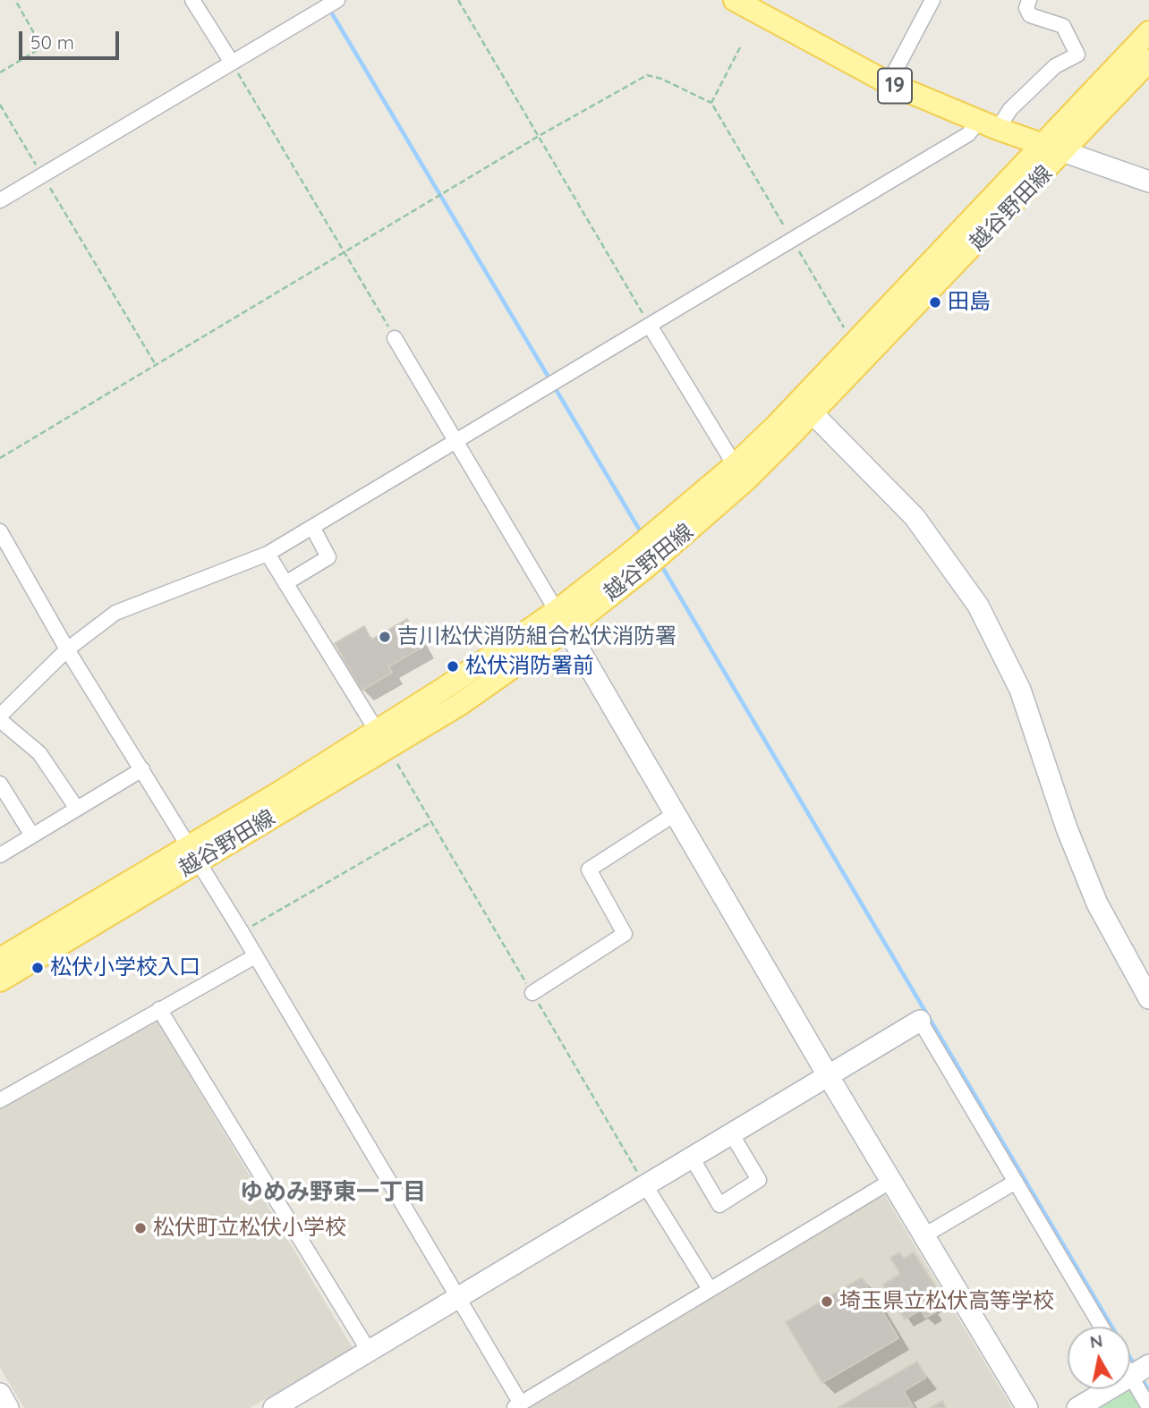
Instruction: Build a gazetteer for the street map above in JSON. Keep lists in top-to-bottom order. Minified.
{"streets":{"main road":["19","越谷野田線"]},"districts":["ゆめみ野東一丁目"],"places":["田島","吉川松伏消防組合松伏消防署","松伏消防署前","松伏小学校入口","松伏町立松伏小学校","埼玉県立松伏高等学校"],"scale_bar":"50 m","north":"top"}
